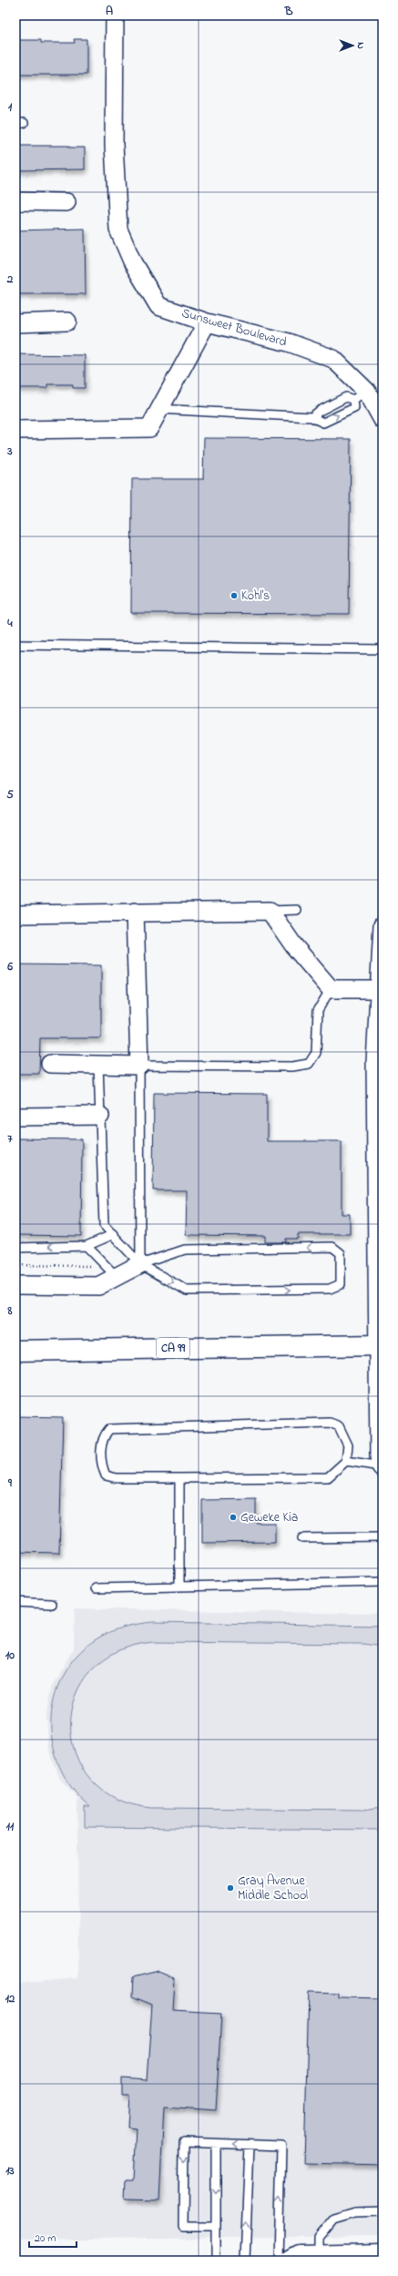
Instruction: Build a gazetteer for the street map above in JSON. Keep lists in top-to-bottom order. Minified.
{"streets":{"main road":["CA 99"],"street":["Sunsweet Boulevard"]},"places":["Kohl's","Geweke Kia","Gray Avenue Middle School"],"scale_bar":"20 m","north":"right","grid":{"columns":["A","B"],"rows":["1","2","3","4","5","6","7","8","9","10","11","12","13"]}}
